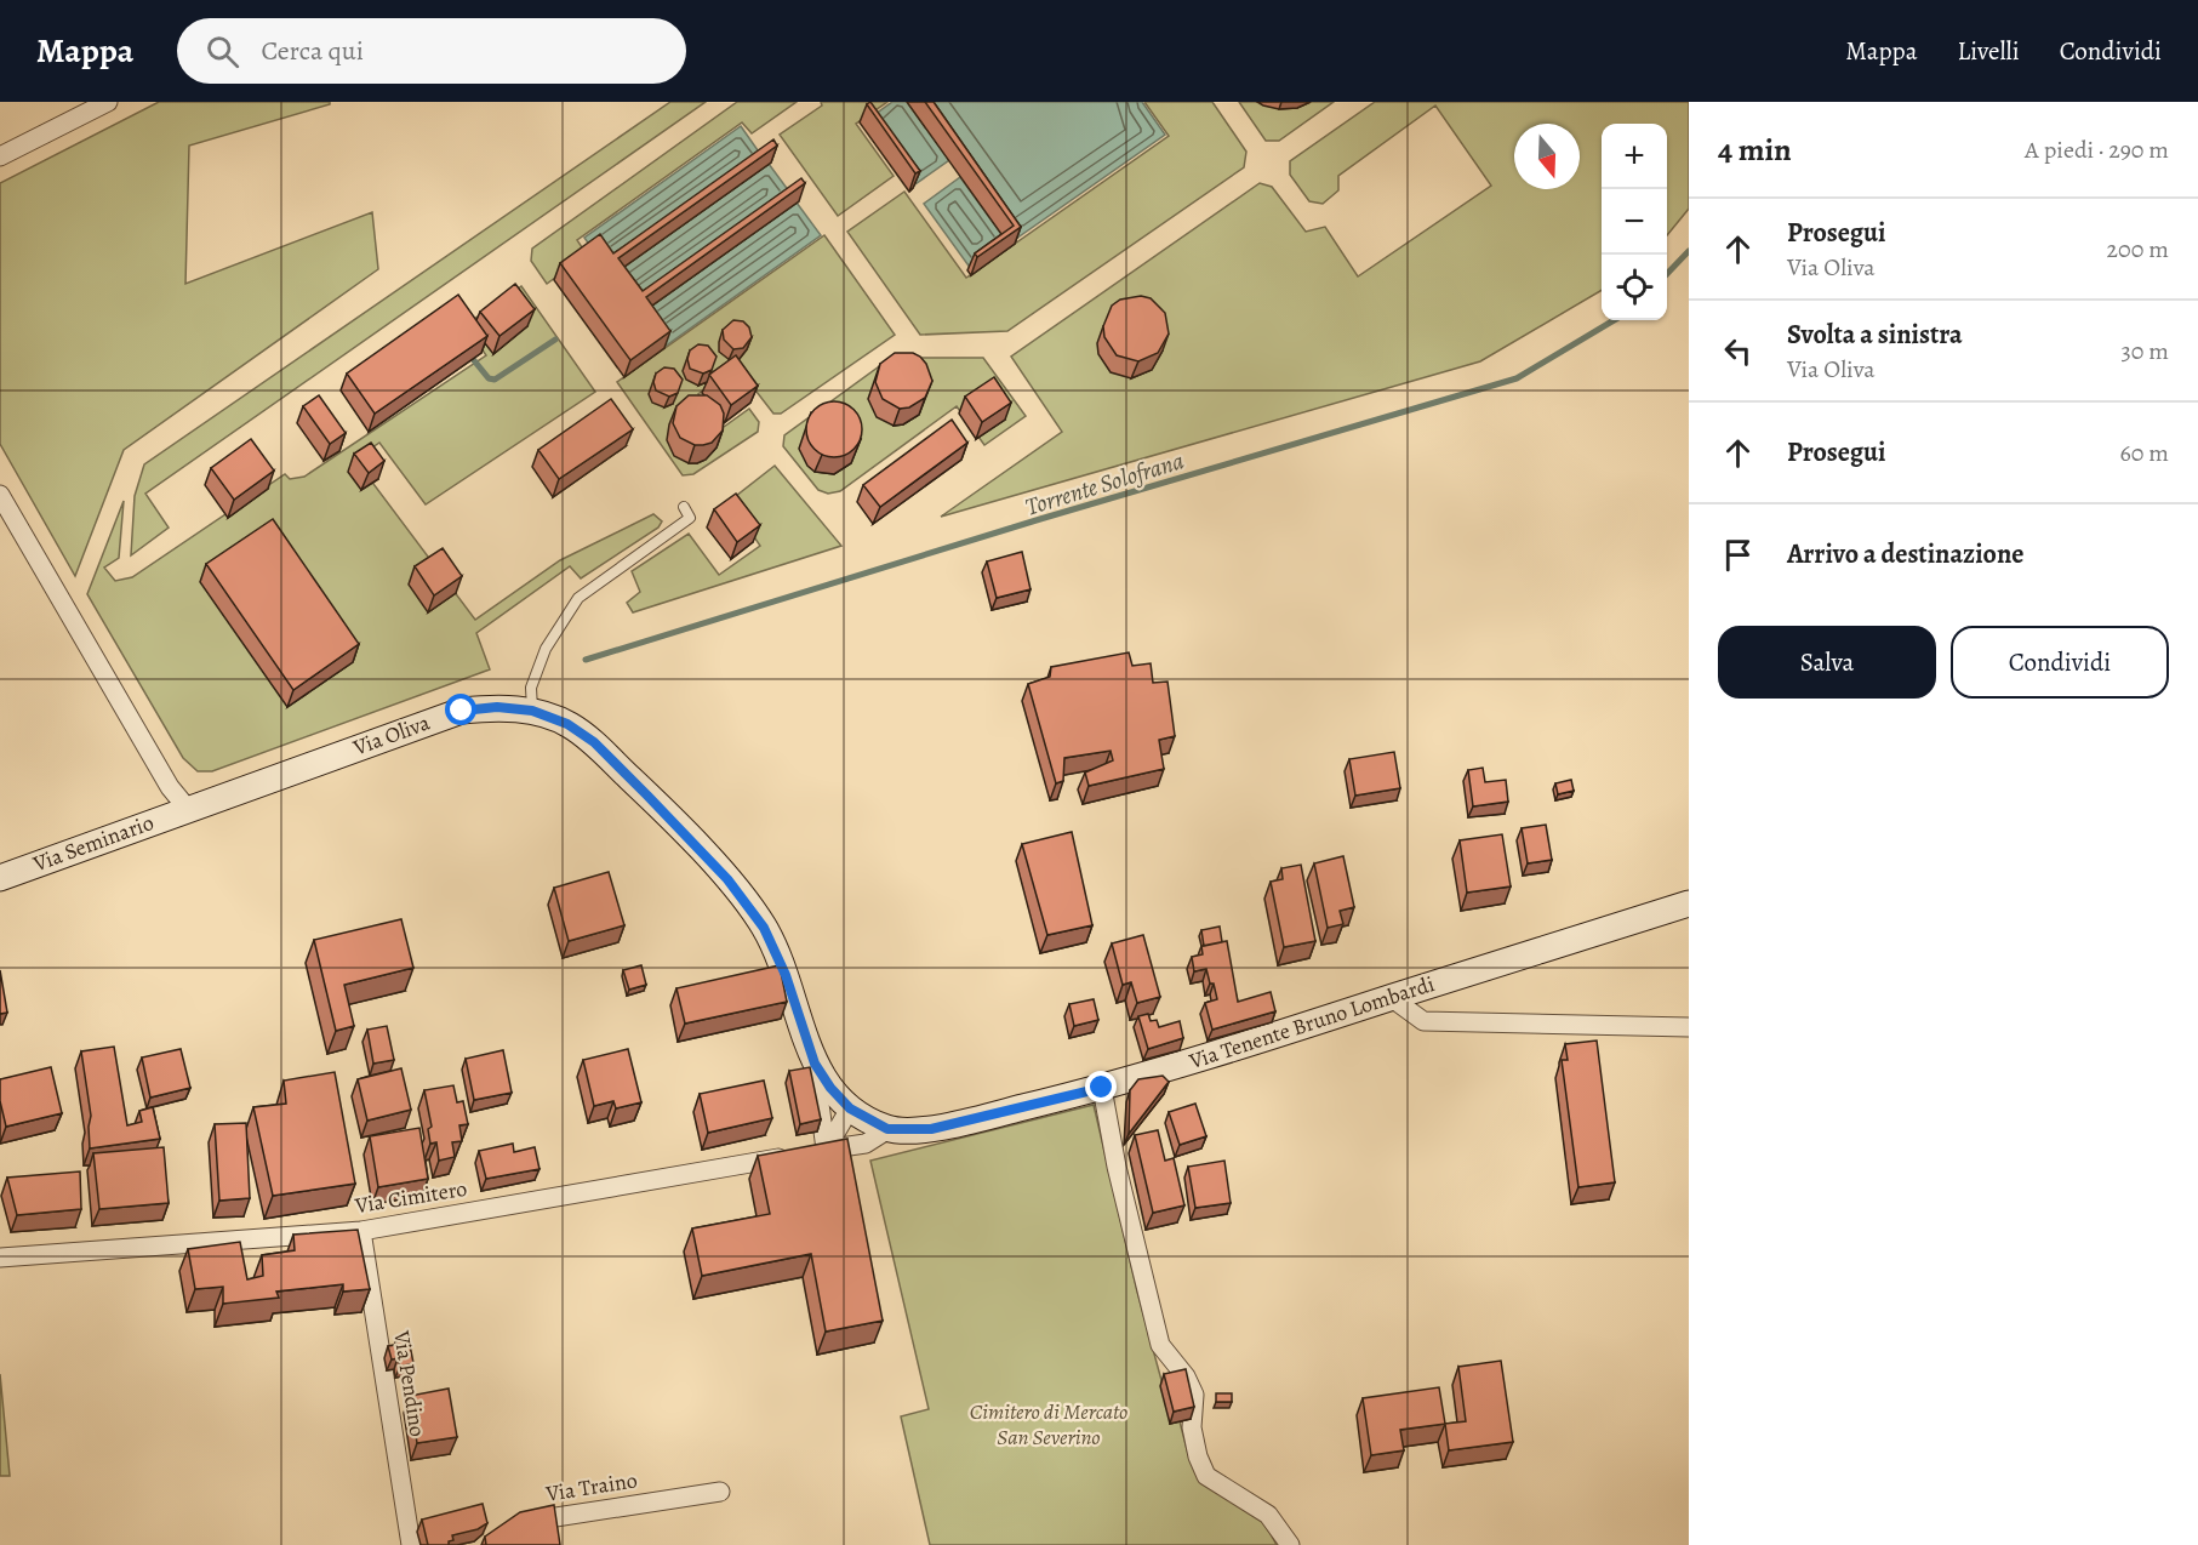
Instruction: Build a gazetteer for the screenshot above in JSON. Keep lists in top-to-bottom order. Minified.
{"streets":{"main road":["Via Oliva","Via Seminario","Via Tenente Bruno Lombardi"],"street":["Via Cimitero","Via Pendino","Via Traino"]},"crossings":[["Via Oliva","Via Seminario"],["Via Oliva","Via Tenente Bruno Lombardi"],["Via Oliva","Via Cimitero"],["Via Cimitero","Via Pendino"]],"water":["Torrente Solofrana"],"parks":["Cimitero di Mercato San Severino"],"north":"bottom","page":{"header":"Mappa","search":"Cerca qui","nav":["Mappa","Livelli","Condividi"],"heading":["4 min","A piedi · 290 m"],"map_buttons":["+","−"],"list":[["Prosegui","Via Oliva","200 m"],["Svolta a sinistra","Via Oliva","30 m"],["Prosegui","60 m"],"Arrivo a destinazione"],"buttons":["Salva","Condividi"]}}
